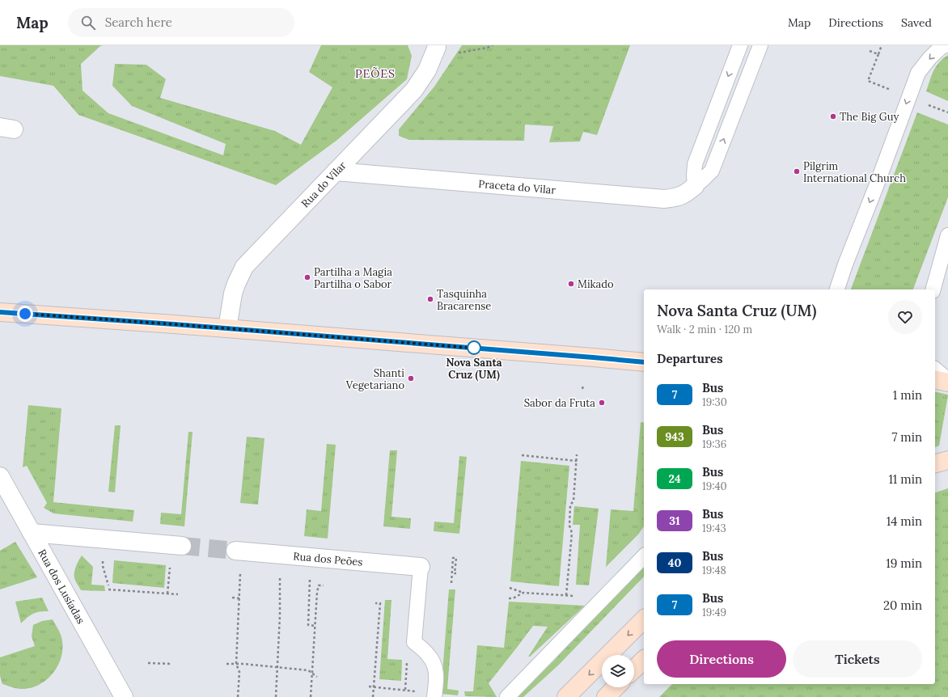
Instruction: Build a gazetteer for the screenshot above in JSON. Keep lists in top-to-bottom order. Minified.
{"streets":{"street":["Rua do Vilar","Praceta do Vilar","Rua dos Peões","Rua dos Lusíadas"]},"crossings":[["Rua do Vilar","Praceta do Vilar"]],"districts":["PEÕES"],"places":["The Big Guy","Pilgrim International Church","Partilha a Magia Partilha o Sabor","Mikado","Tasquinha Bracarense","Nova Santa Cruz (UM)","Shanti Vegetariano","Sabor da Fruta"],"lines":["bus line 7"],"page":{"header":"Map","search":"Search here","nav":["Map","Directions","Saved"],"heading":[["Nova Santa Cruz (UM)","Walk · 2 min · 120 m"],"Departures"],"list":[{"mark":"7","name":"Bus","note":"19:30","value":"1 min"},{"mark":"943","name":"Bus","note":"19:36","value":"7 min"},{"mark":"24","name":"Bus","note":"19:40","value":"11 min"},{"mark":"31","name":"Bus","note":"19:43","value":"14 min"},{"mark":"40","name":"Bus","note":"19:48","value":"19 min"},{"mark":"7","name":"Bus","note":"19:49","value":"20 min"}],"buttons":["Directions","Tickets"]}}
